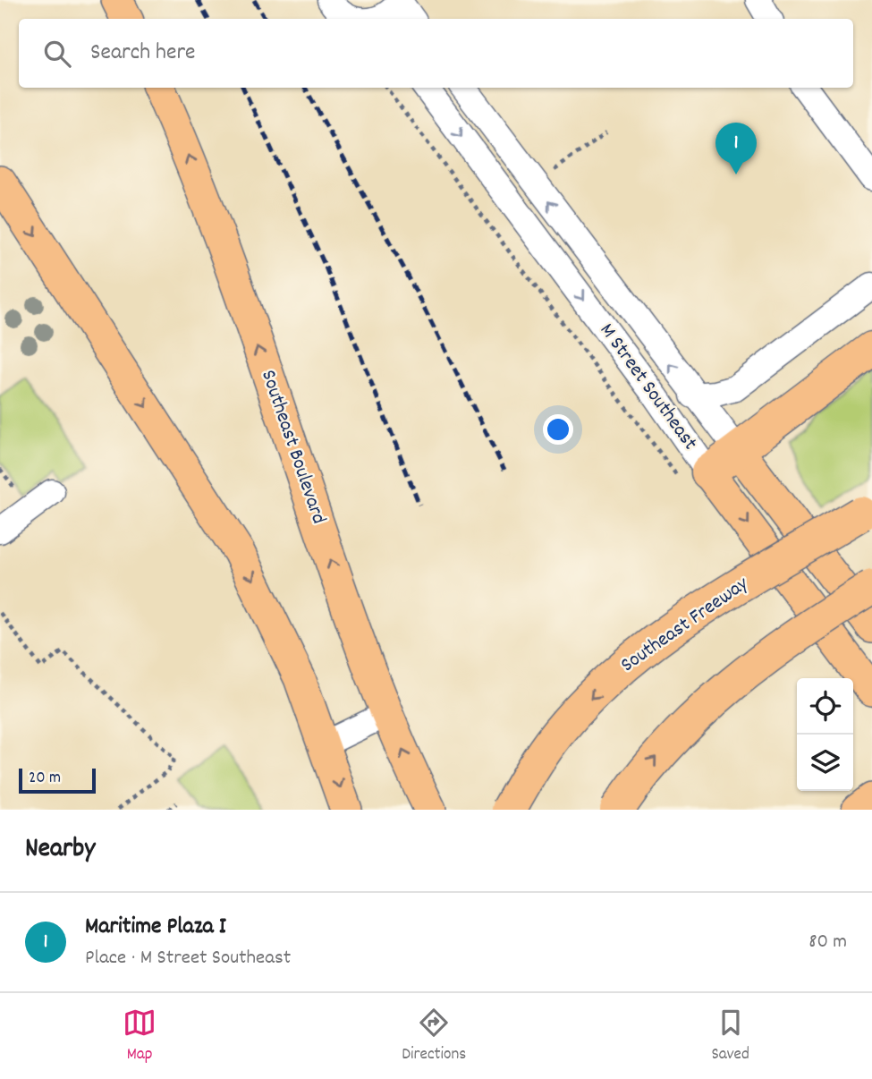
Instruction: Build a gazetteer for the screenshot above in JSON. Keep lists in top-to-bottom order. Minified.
{"streets":{"highway":["Southeast Freeway"],"main road":["M Street Southeast","Southeast Boulevard"]},"scale_bar":"20 m","page":{"search":"Search here","pins":"1","scale":"20 m","heading":"Nearby","list":[{"mark":"1","name":"Maritime Plaza I","note":"Place · M Street Southeast","value":"80 m"}],"nav":["Map","Directions","Saved"]}}
